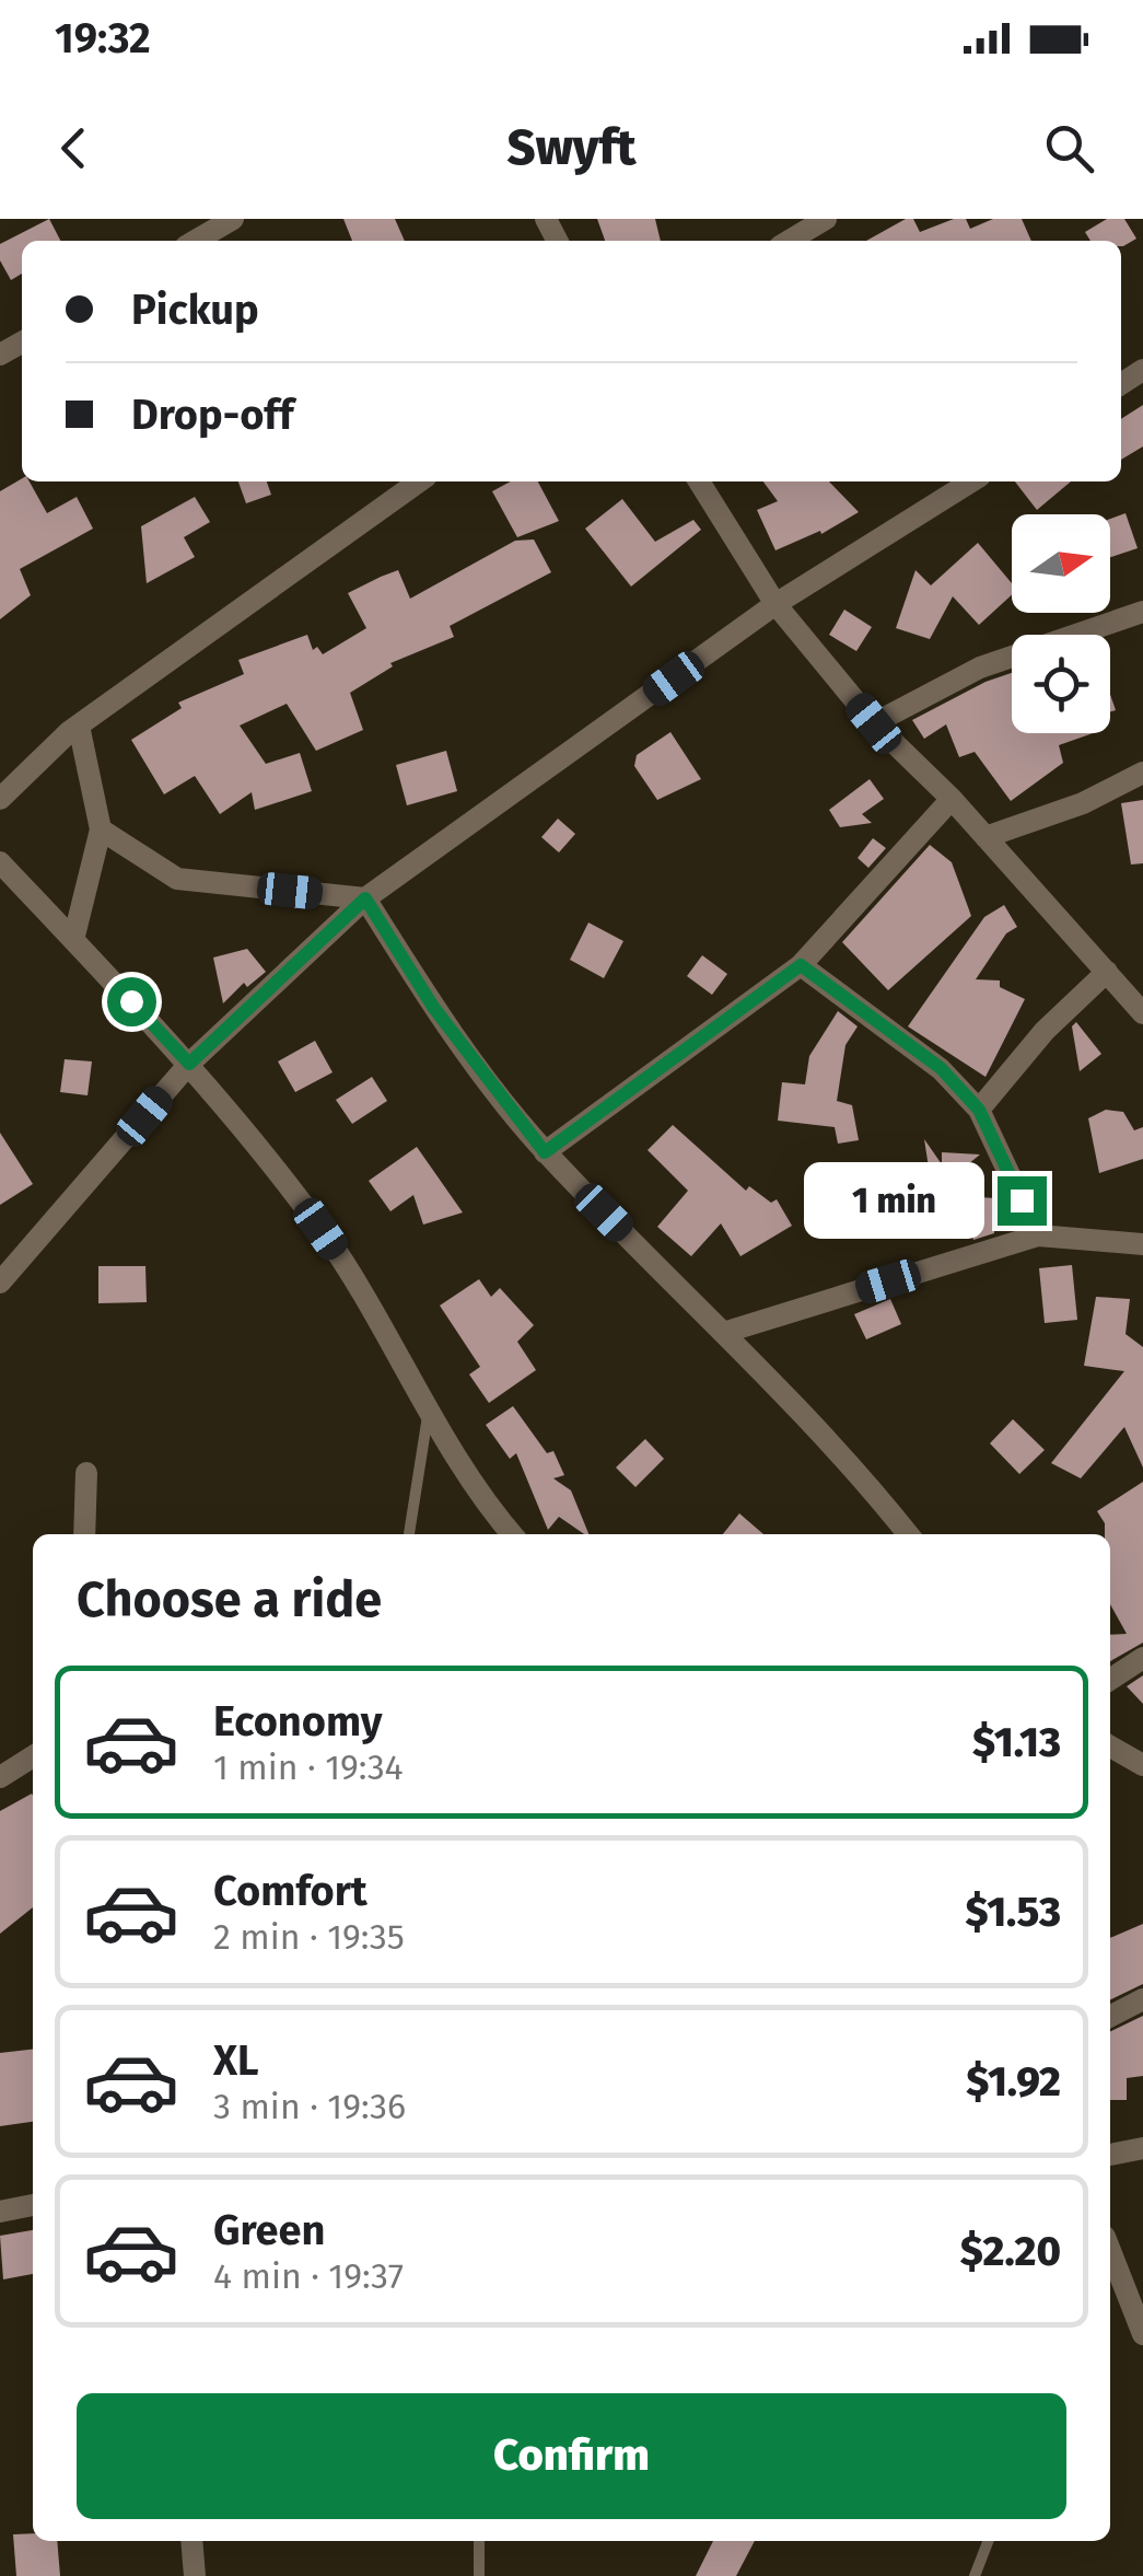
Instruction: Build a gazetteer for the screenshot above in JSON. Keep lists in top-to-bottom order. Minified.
{"north":"right","page":{"status":"19:32","header":"Swyft","banner":["Pickup","Drop-off"],"bubble":"1 min","heading":"Choose a ride","list":[{"name":"Economy","note":"1 min · 19:34","value":"$1.13"},{"name":"Comfort","note":"2 min · 19:35","value":"$1.53"},{"name":"XL","note":"3 min · 19:36","value":"$1.92"},{"name":"Green","note":"4 min · 19:37","value":"$2.20"}],"buttons":"Confirm"}}
